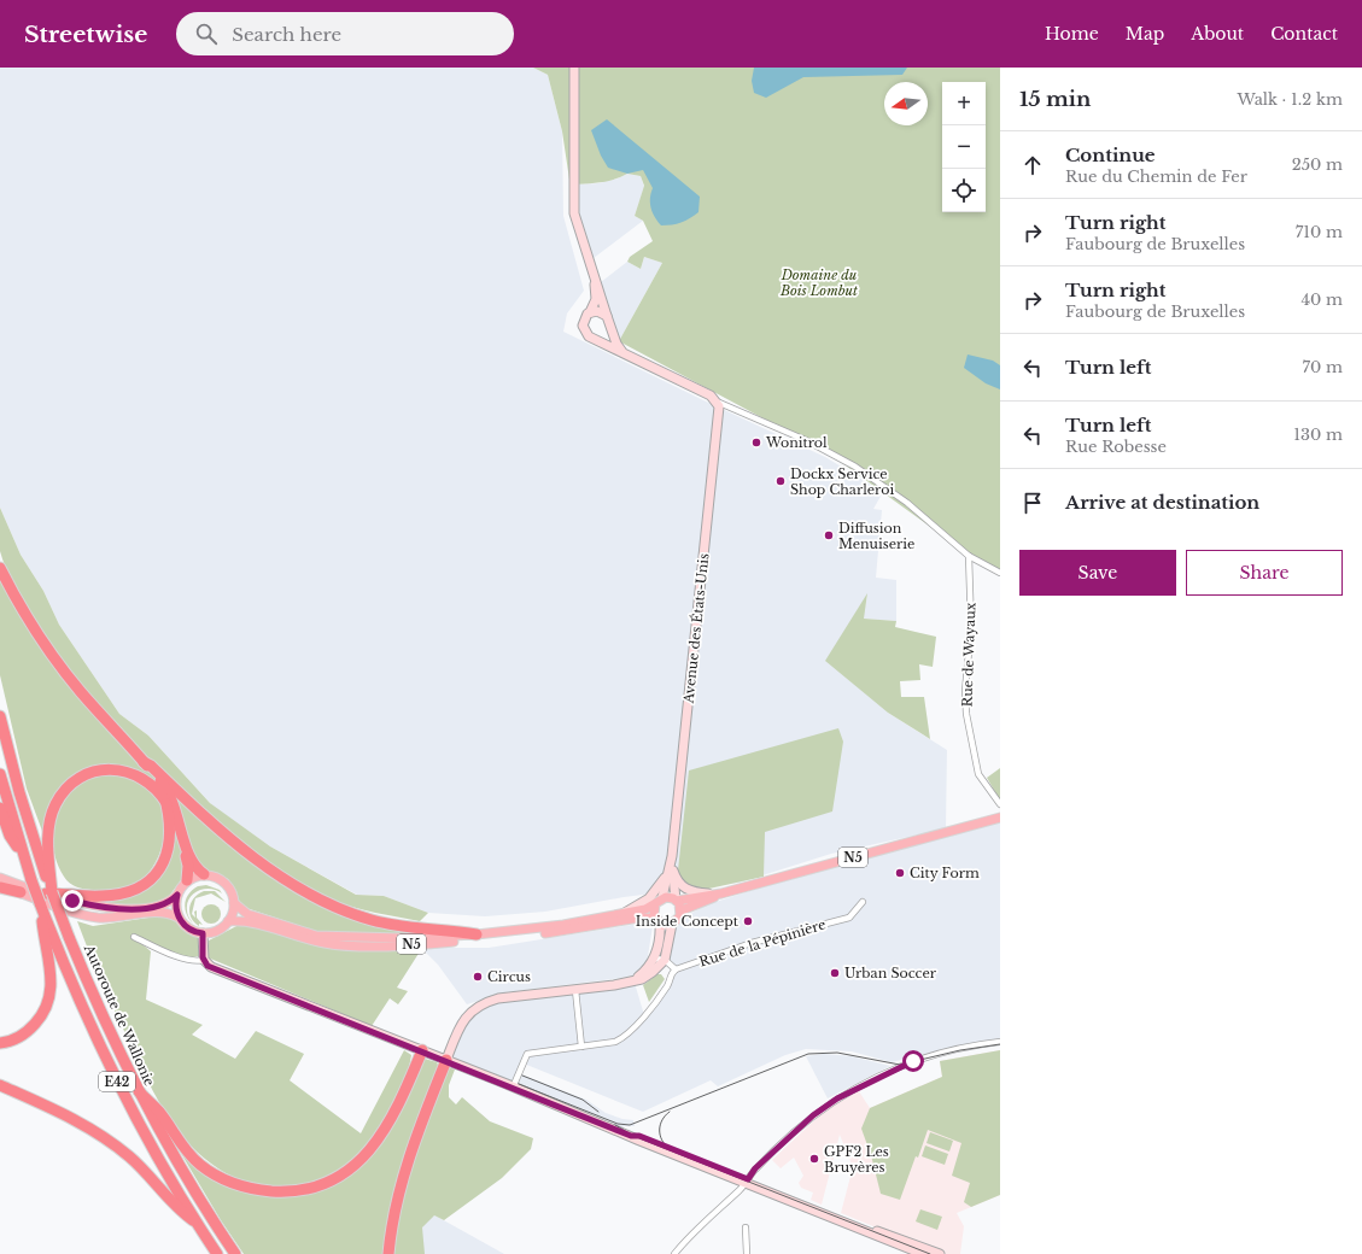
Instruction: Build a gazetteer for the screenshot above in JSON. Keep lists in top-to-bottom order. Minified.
{"streets":{"highway":["Autoroute de Wallonie","E42"],"main road":["N5"],"street":["Avenue des États-Unis","Rue de Wayaux","Rue de la Pépinière"]},"crossings":[["Avenue des États-Unis","N5"]],"parks":["Domaine du Bois Lombut"],"places":["Wonitrol","Dockx Service Shop Charleroi","Diffusion Menuiserie","City Form","Inside Concept","Urban Soccer","Circus","GPF2 Les Bruyères"],"north":"left","page":{"header":"Streetwise","search":"Search here","nav":["Home","Map","About","Contact"],"heading":["15 min","Walk · 1.2 km"],"map_buttons":["+","−"],"list":[["Continue","Rue du Chemin de Fer","250 m"],["Turn right","Faubourg de Bruxelles","710 m"],["Turn right","Faubourg de Bruxelles","40 m"],["Turn left","70 m"],["Turn left","Rue Robesse","130 m"],"Arrive at destination"],"buttons":["Save","Share"]}}
